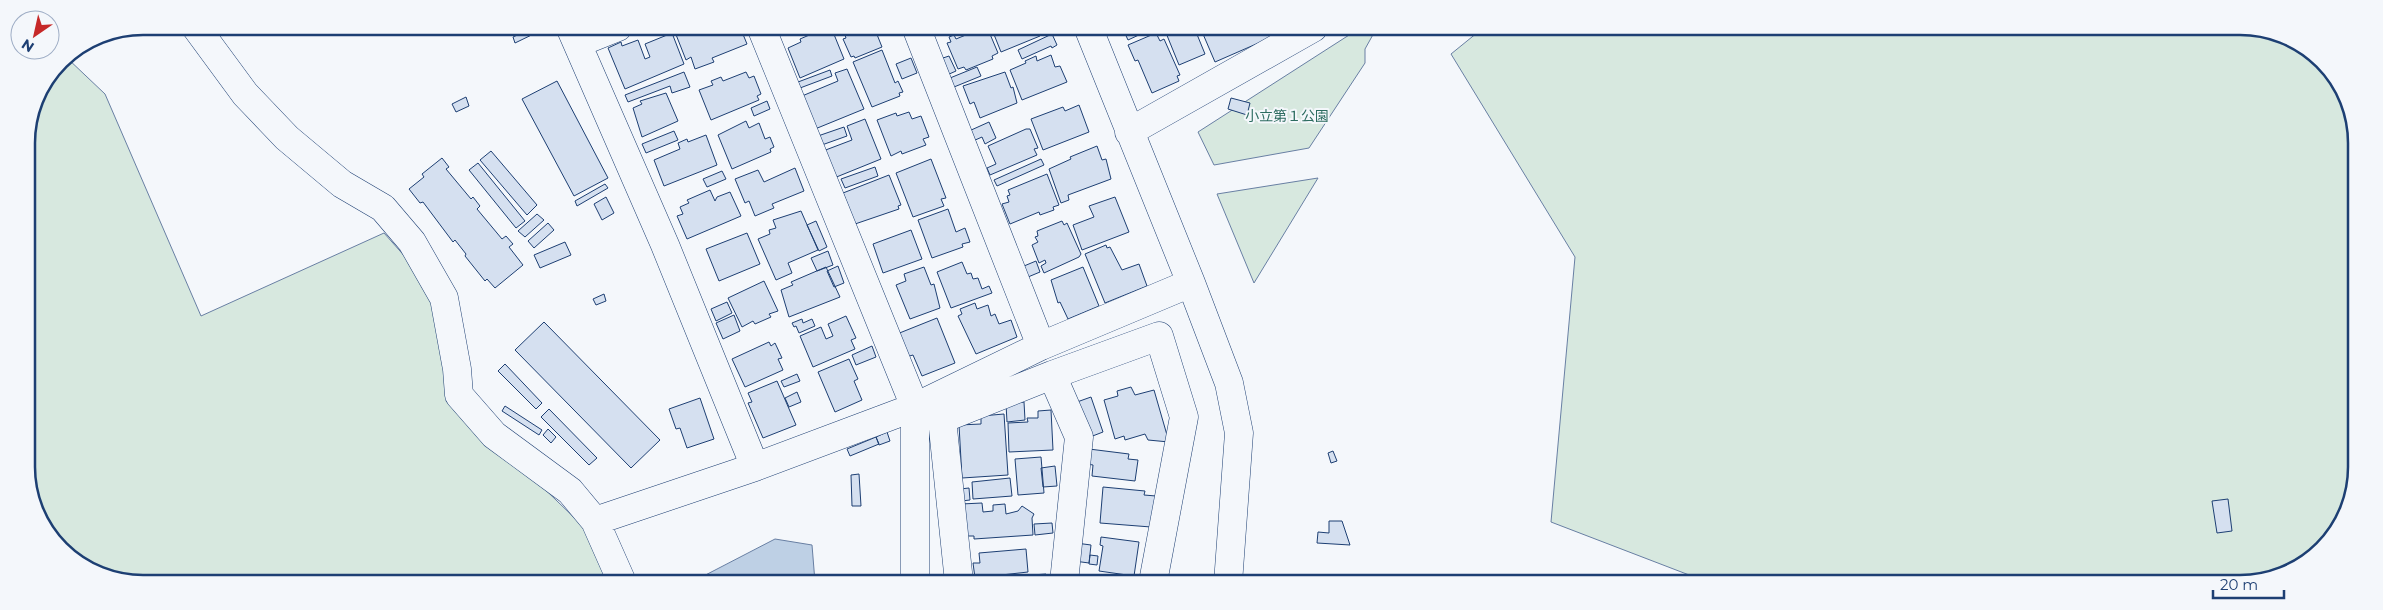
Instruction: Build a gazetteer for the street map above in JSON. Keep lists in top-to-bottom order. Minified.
{"parks":["小立第１公園"],"scale_bar":"20 m","north":"bottom left"}
